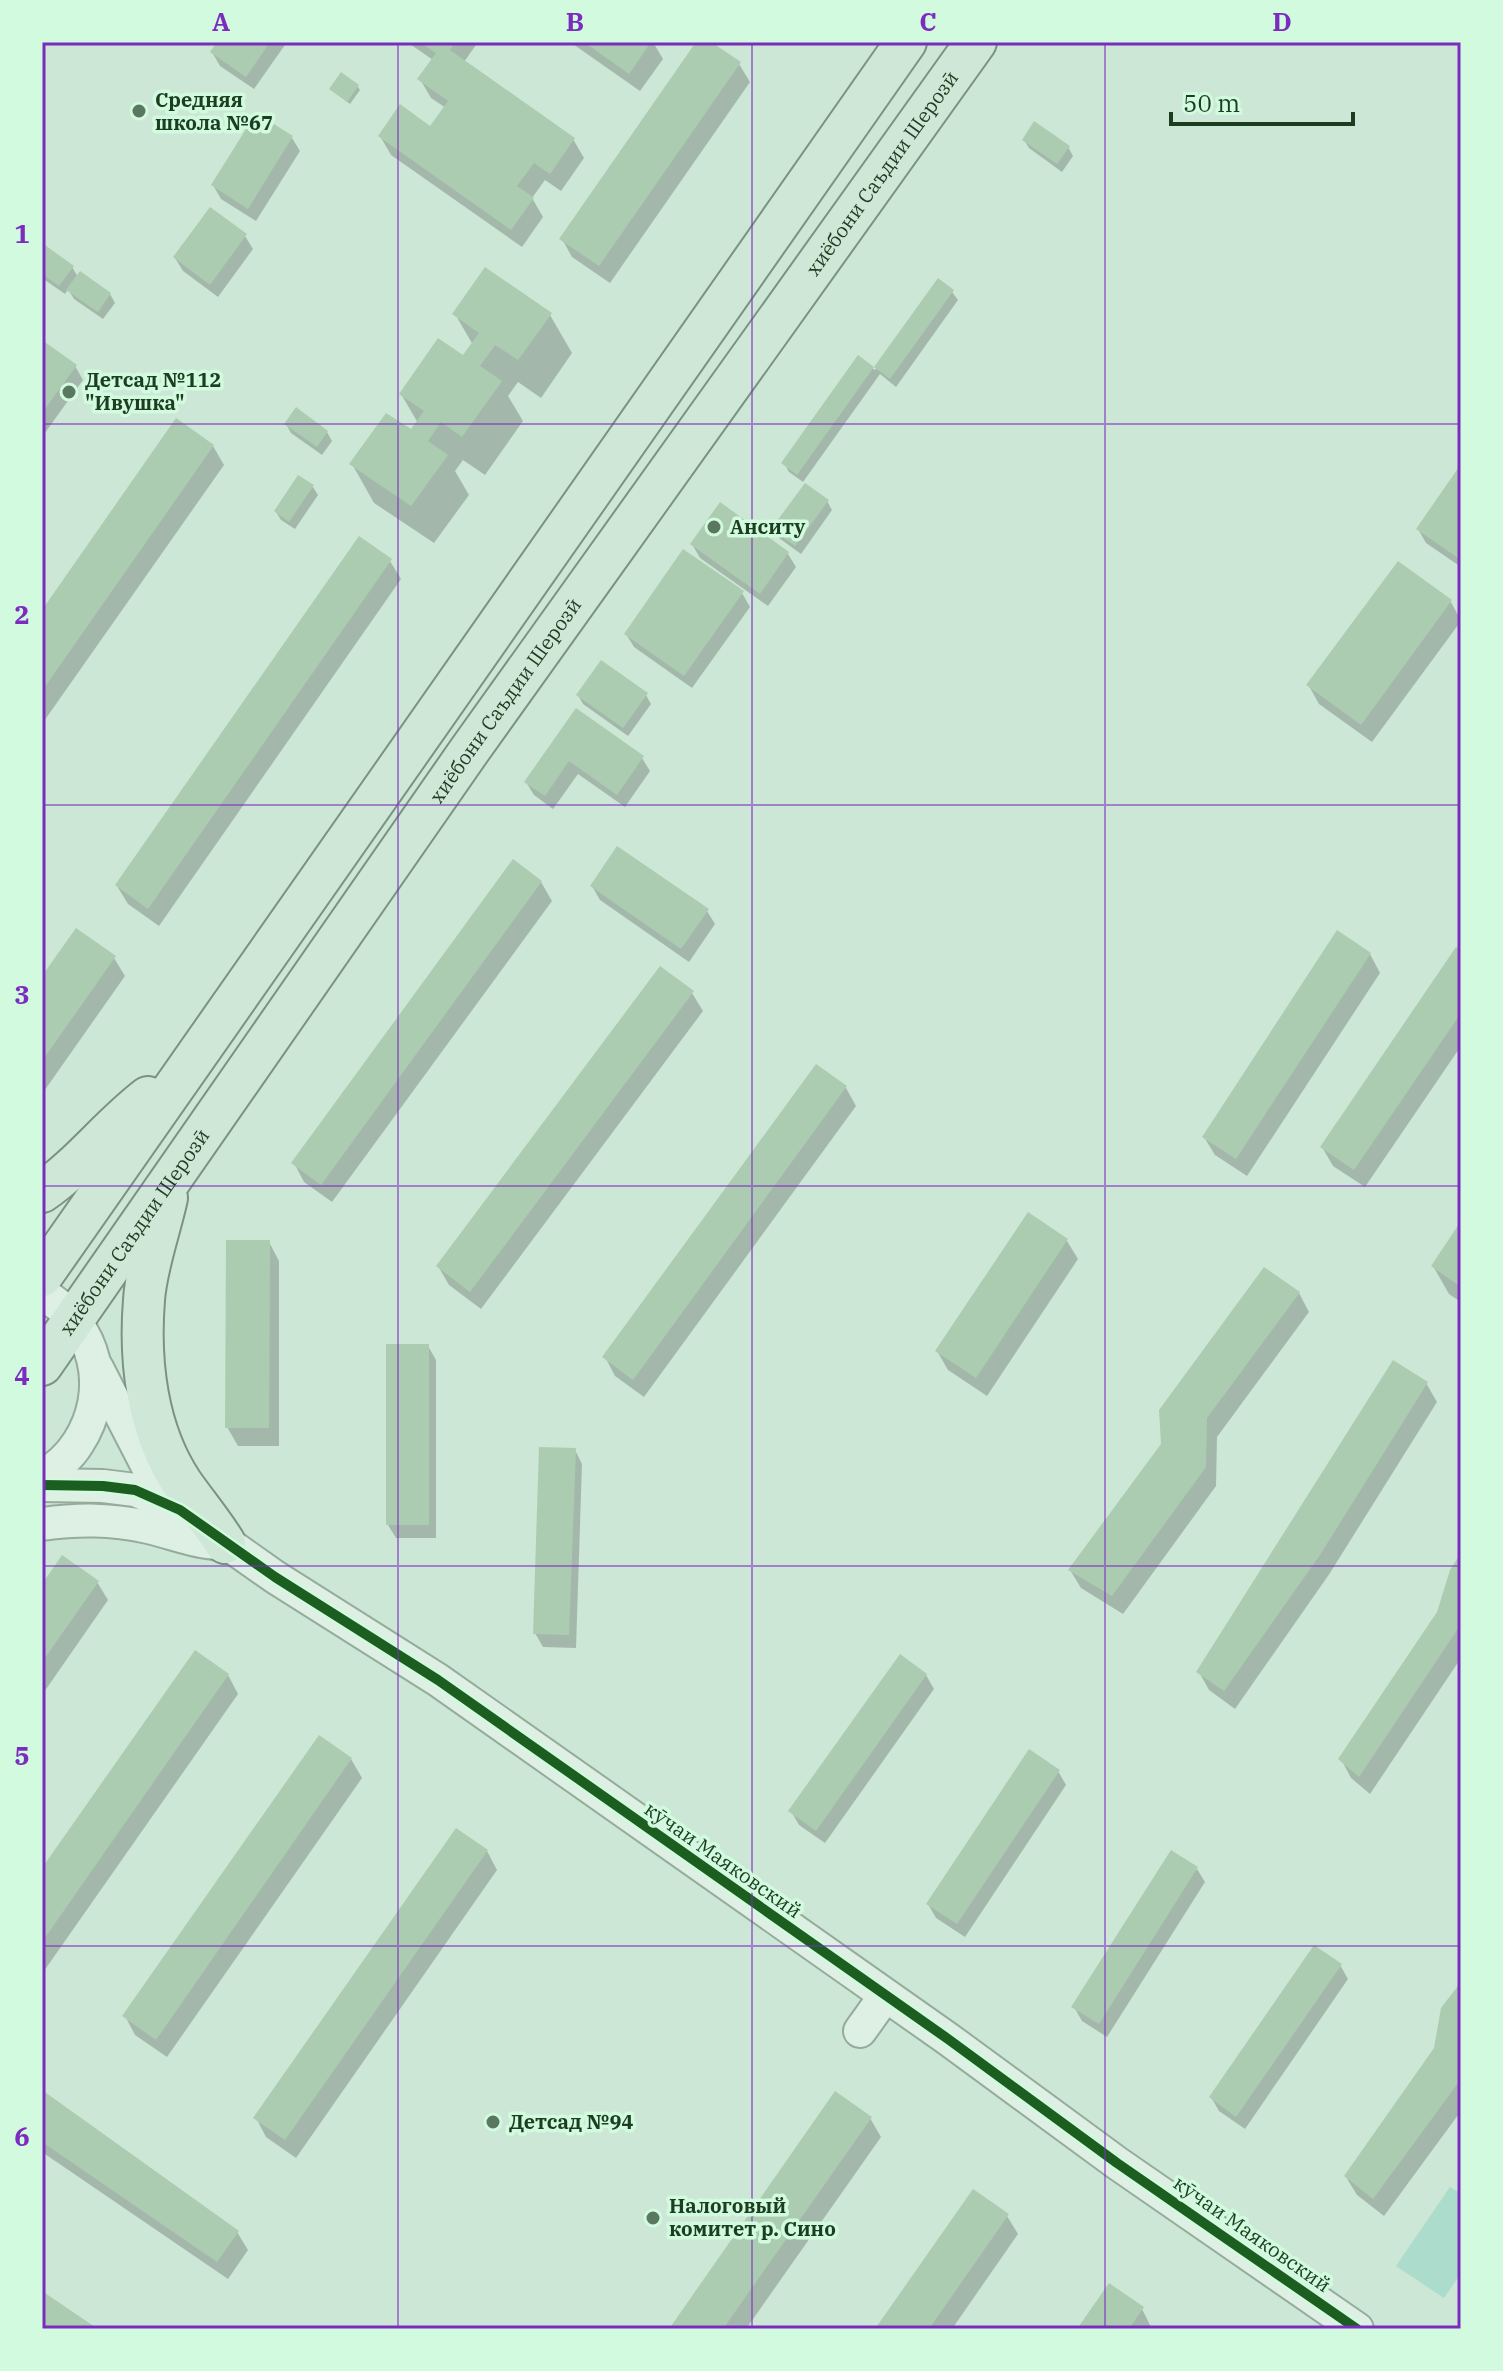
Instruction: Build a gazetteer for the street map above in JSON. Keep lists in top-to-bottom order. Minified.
{"streets":{"main road":["хиёбони Саъдии Шерозӣ"],"street":["кӯчаи Маяковский"]},"crossings":[["хиёбони Саъдии Шерозӣ","кӯчаи Маяковский"]],"places":["Средняя школа №67","Детсад №112 \"Ивушка\"","Анситу","Детсад №94","Налоговый комитет р. Сино"],"scale_bar":"50 m","grid":{"columns":["A","B","C","D"],"rows":["1","2","3","4","5","6"]}}
